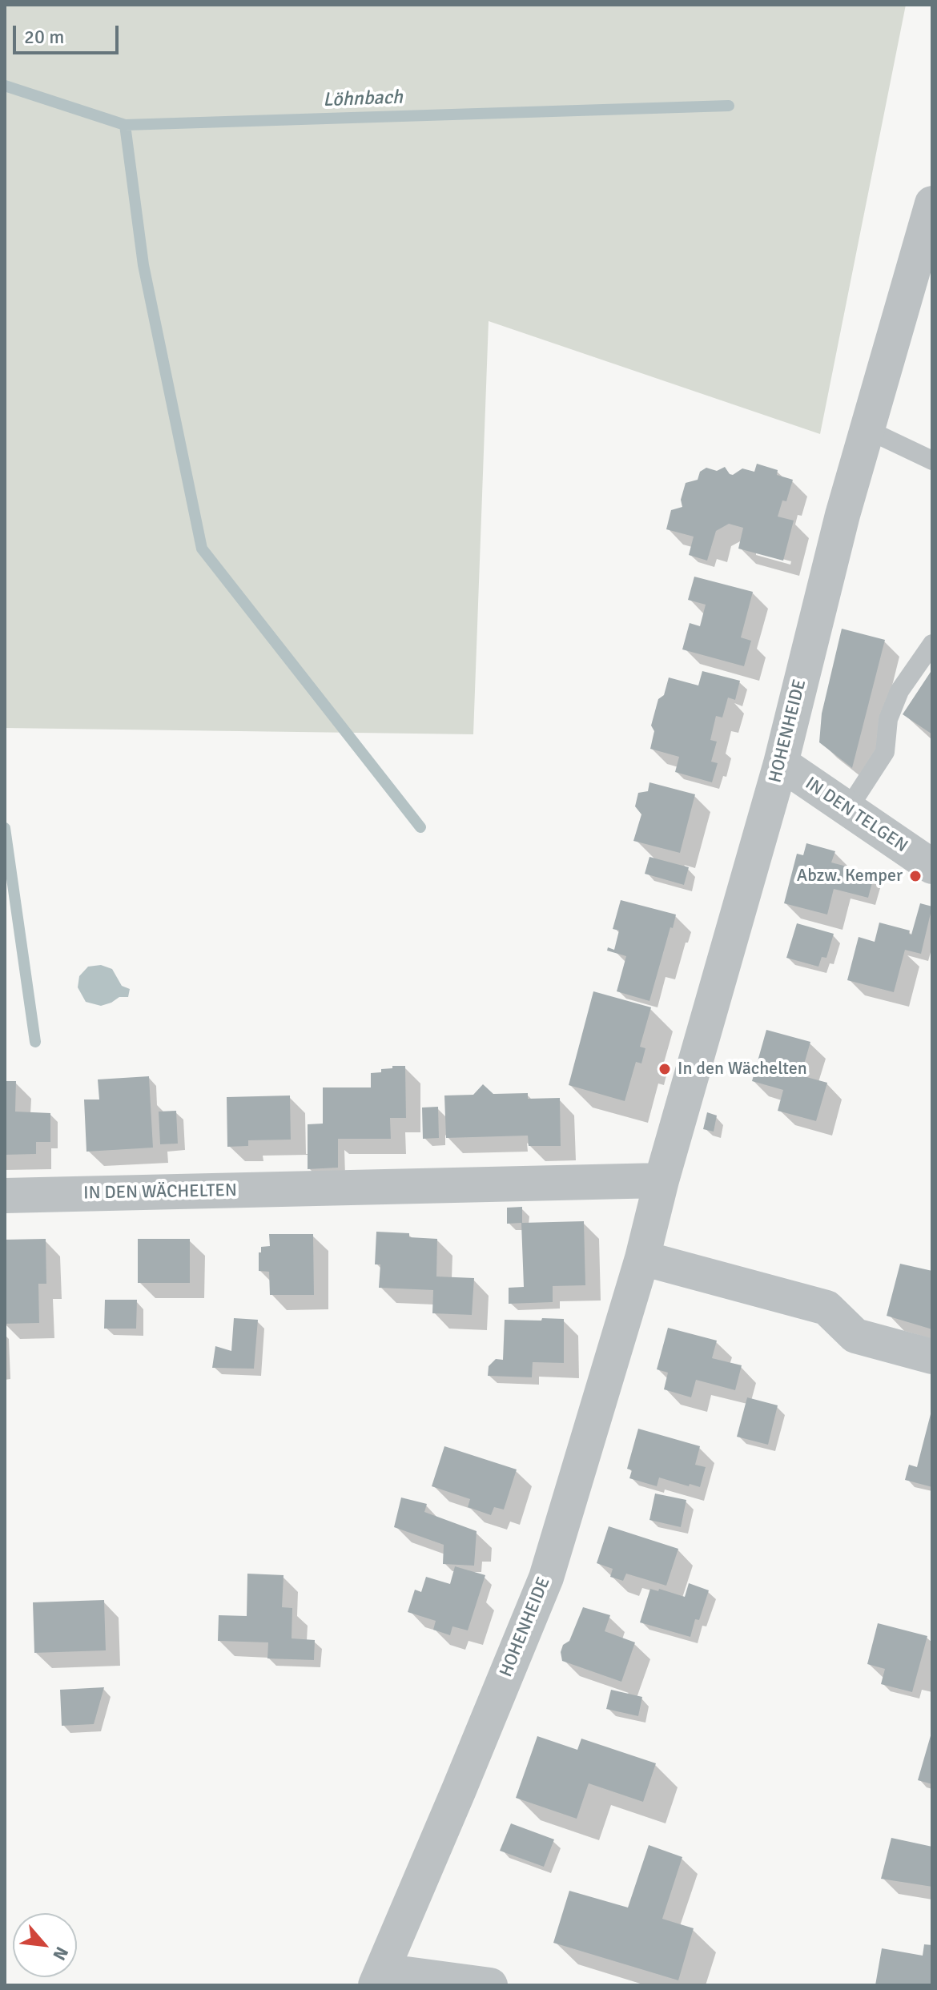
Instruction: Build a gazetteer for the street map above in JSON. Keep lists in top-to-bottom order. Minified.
{"streets":{"street":["HOHENHEIDE","IN DEN TELGEN","IN DEN WÄCHELTEN"]},"crossings":[["HOHENHEIDE","IN DEN TELGEN"],["HOHENHEIDE","IN DEN WÄCHELTEN"]],"water":["Löhnbach"],"places":["Abzw. Kemper","In den Wächelten"],"scale_bar":"20 m","north":"bottom right"}
